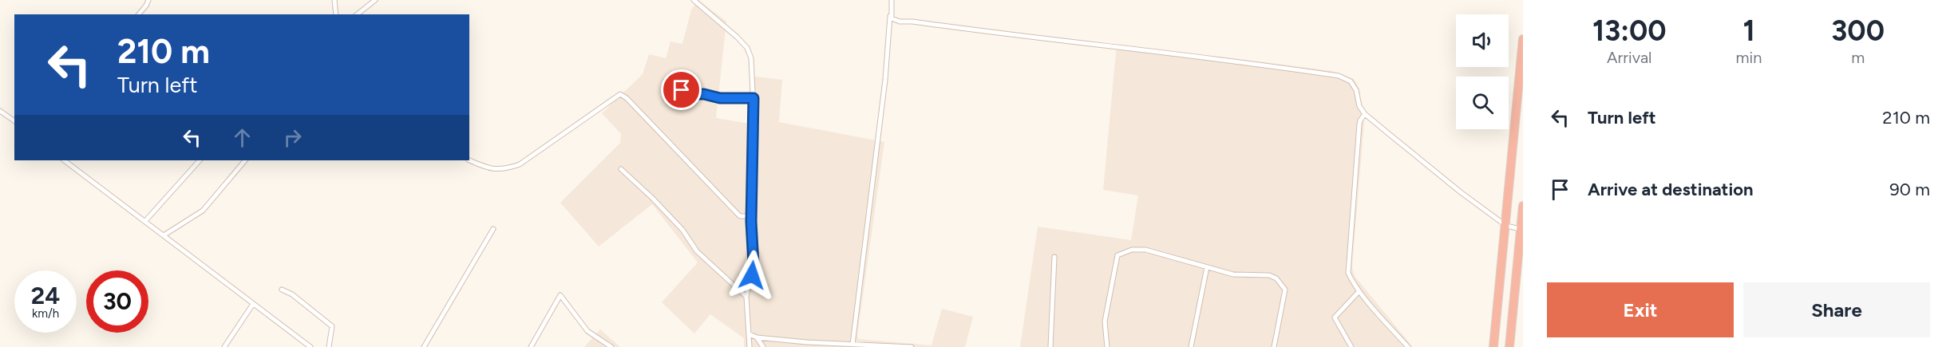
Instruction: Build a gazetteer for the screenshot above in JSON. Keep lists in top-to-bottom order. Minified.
{"page":{"eta":["13:00","Arrival","1","min","300","m"],"turn":["210 m","Turn left"],"list":[{"name":"Turn left","value":"210 m"},{"name":"Arrive at destination","value":"90 m"}],"speed":"24 km/h","limit":"30","buttons":["Exit","Share"]}}
